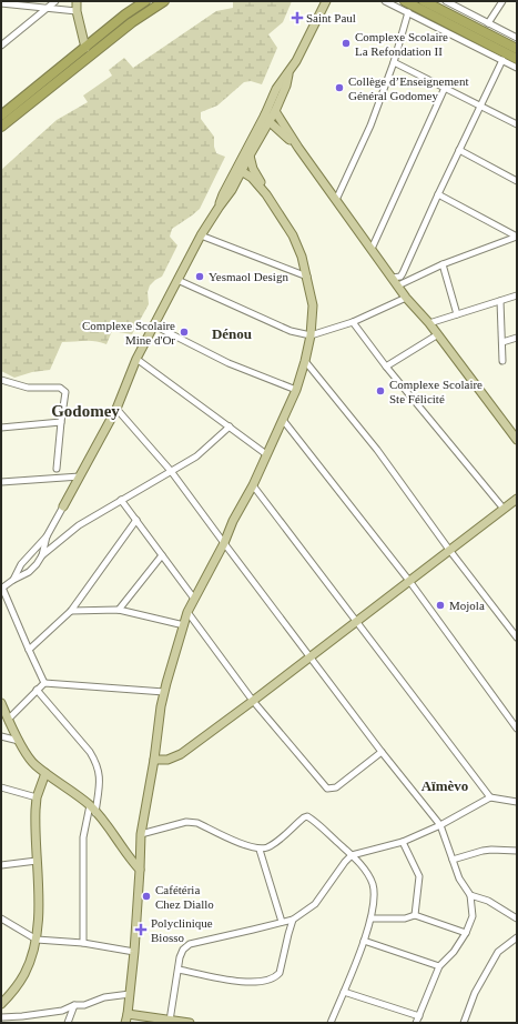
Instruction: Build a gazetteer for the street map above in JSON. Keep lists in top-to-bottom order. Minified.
{"districts":["Dénou","Godomey","Aïmèvo"],"places":{"health":["Saint Paul","Polyclinique Biosso"],"other":["Complexe Scolaire La Refondation II","Collège d’Enseignement Général Godomey","Yesmaol Design","Complexe Scolaire Mine d'Or","Complexe Scolaire Ste Félicité","Mojola","Cafétéria Chez Diallo"]}}
